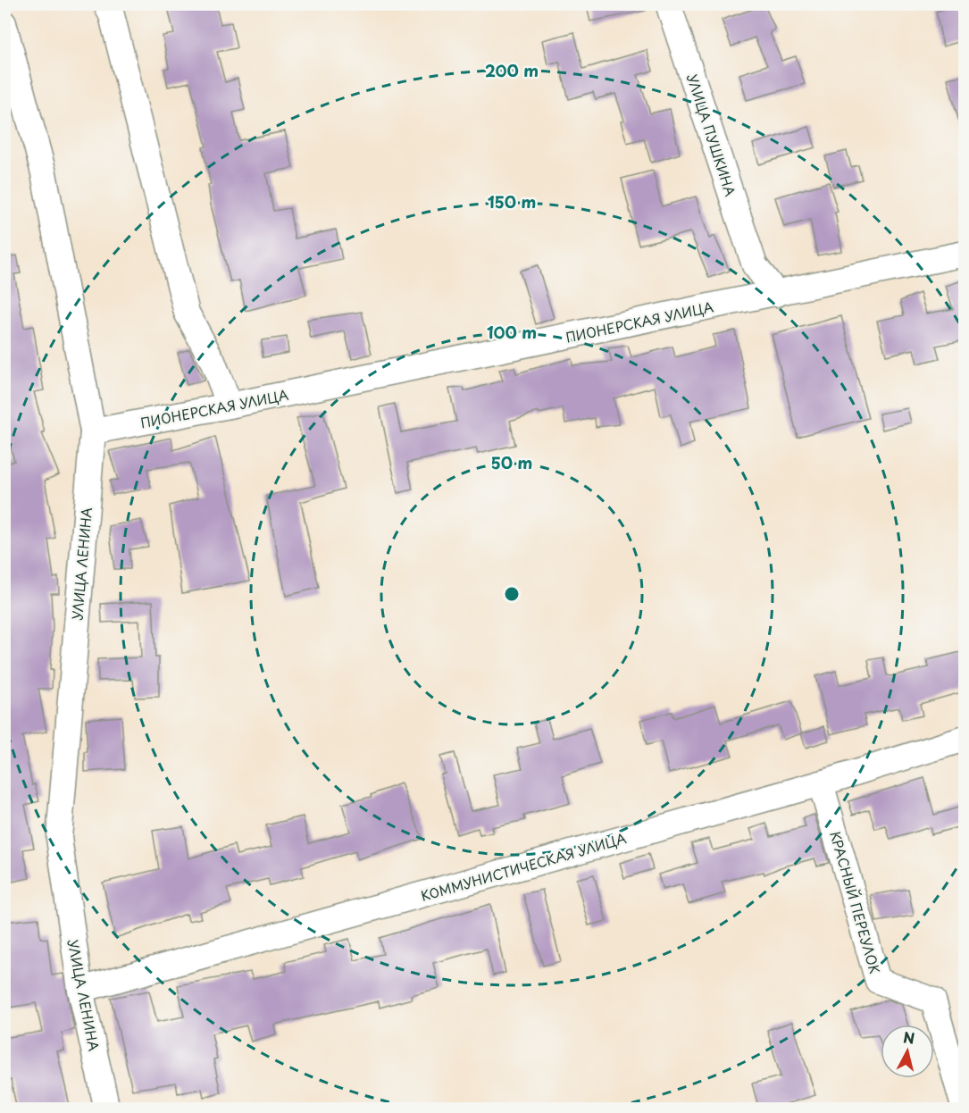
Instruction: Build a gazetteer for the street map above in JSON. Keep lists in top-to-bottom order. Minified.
{"streets":{"street":["УЛИЦА ПУШКИНА","ПИОНЕРСКАЯ УЛИЦА","УЛИЦА ЛЕНИНА","КОММУНИСТИЧЕСКАЯ УЛИЦА","КРАСНЫЙ ПЕРЕУЛОК"]},"crossings":[["УЛИЦА ПУШКИНА","ПИОНЕРСКАЯ УЛИЦА"],["ПИОНЕРСКАЯ УЛИЦА","УЛИЦА ЛЕНИНА"],["УЛИЦА ЛЕНИНА","КОММУНИСТИЧЕСКАЯ УЛИЦА"],["КОММУНИСТИЧЕСКАЯ УЛИЦА","КРАСНЫЙ ПЕРЕУЛОК"]],"north":"top","rings":["200 m","150 m","100 m","50 m"]}
